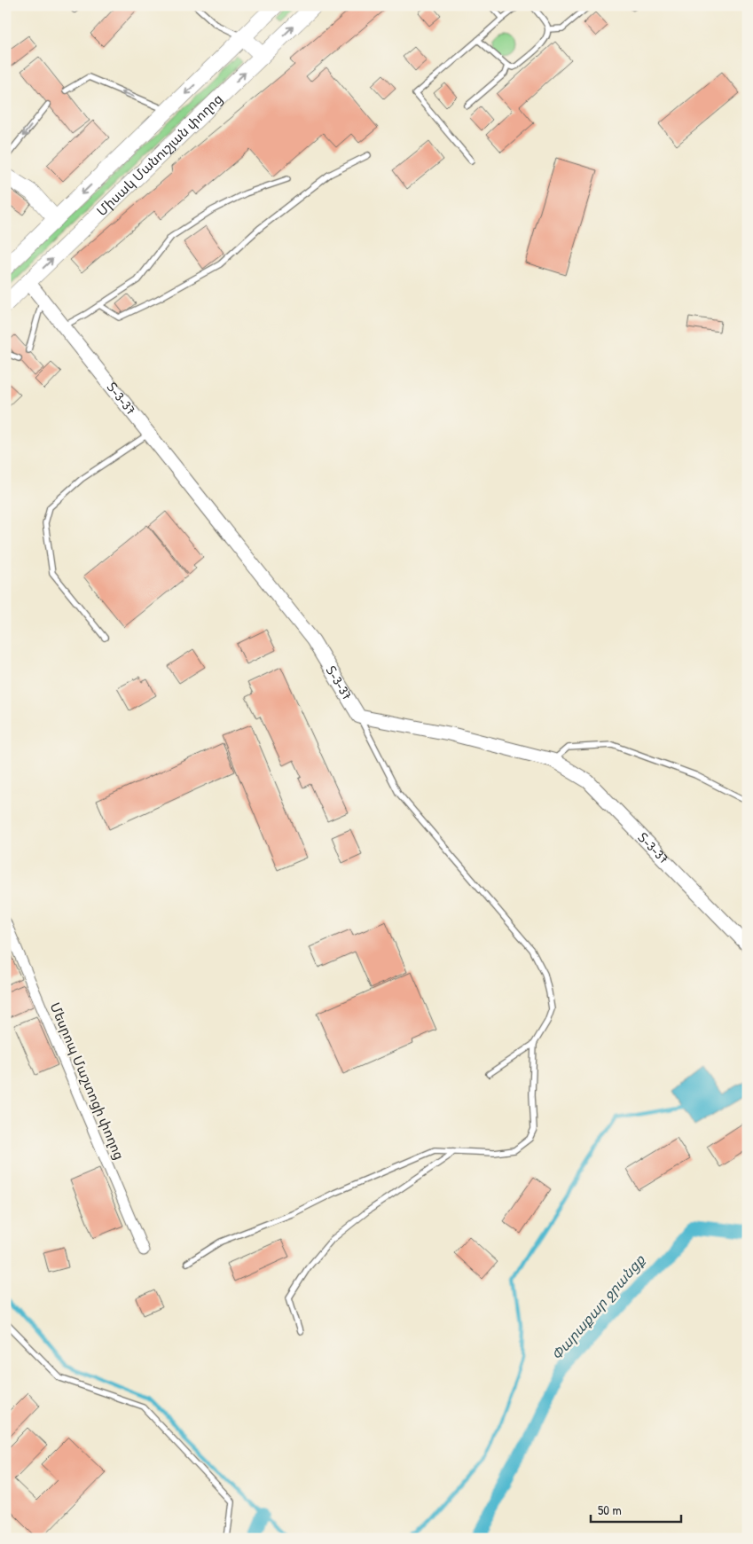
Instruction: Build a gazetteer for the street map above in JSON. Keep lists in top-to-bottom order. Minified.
{"streets":{"main road":["Միսակ Մանուշյան փողոց","Տ-3-37"],"street":["Մեսրոպ Մաշտոցի փողոց"]},"crossings":[["Միսակ Մանուշյան փողոց","Տ-3-37"]],"water":["Փարաքար ջրանցք"],"scale_bar":"50 m"}
